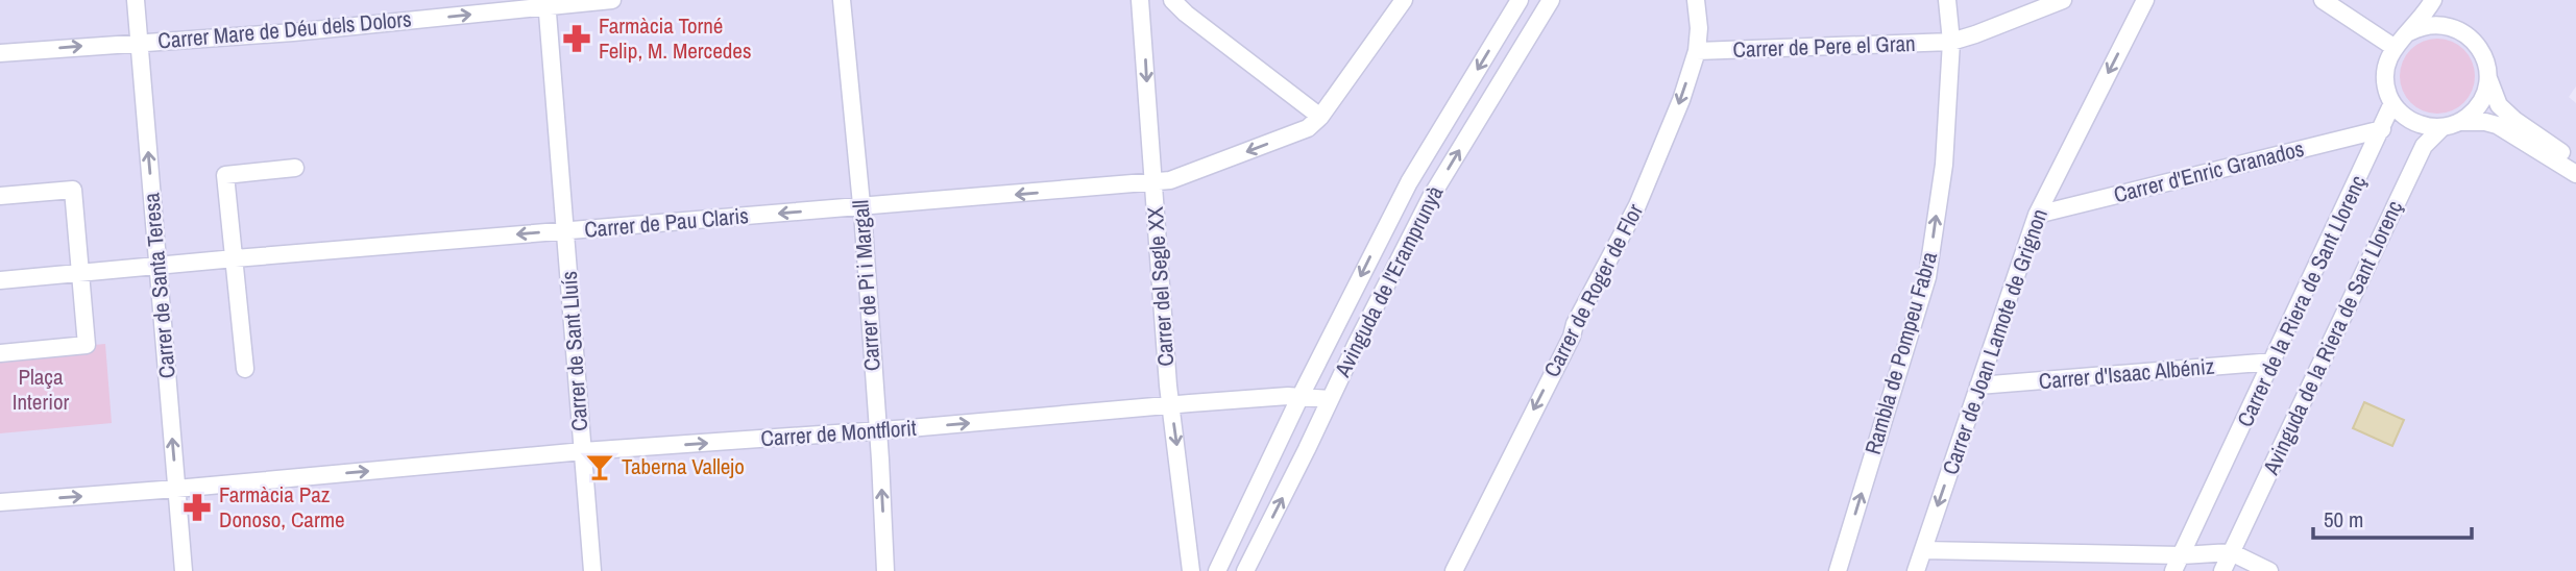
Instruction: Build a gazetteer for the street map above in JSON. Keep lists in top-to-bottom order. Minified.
{"streets":{"street":["Carrer Mare de Déu dels Dolors","Carrer de Pere el Gran","Carrer d'Enric Granados","Carrer de Pau Claris","Avinguda de l'Eramprunyà","Carrer de Santa Teresa","Carrer de Pi i Margall","Carrer del Segle XX","Carrer de Roger de Flor","Carrer de la Riera de Sant Llorenç","Avinguda de la Riera de Sant Llorenç","Carrer de Joan Lamote de Grignon","Carrer de Sant Lluís","Rambla de Pompeu Fabra","Carrer d'Isaac Albéniz","Carrer de Montflorit"]},"crossings":[["Carrer Mare de Déu dels Dolors","Carrer de Santa Teresa"],["Carrer Mare de Déu dels Dolors","Carrer de Sant Lluís"],["Carrer de Pere el Gran","Carrer de Roger de Flor"],["Carrer de Pere el Gran","Rambla de Pompeu Fabra"],["Carrer d'Enric Granados","Carrer de la Riera de Sant Llorenç"],["Carrer d'Enric Granados","Carrer de Joan Lamote de Grignon"],["Carrer de Pau Claris","Carrer de Santa Teresa"],["Carrer de Pau Claris","Carrer de Pi i Margall"],["Carrer de Pau Claris","Carrer del Segle XX"],["Carrer de Pau Claris","Carrer de Sant Lluís"],["Avinguda de l'Eramprunyà","Carrer de Montflorit"],["Carrer de Santa Teresa","Carrer de Montflorit"],["Carrer de Pi i Margall","Carrer de Montflorit"],["Carrer del Segle XX","Carrer de Montflorit"],["Carrer de la Riera de Sant Llorenç","Avinguda de la Riera de Sant Llorenç"],["Carrer de la Riera de Sant Llorenç","Carrer d'Isaac Albéniz"],["Carrer de Joan Lamote de Grignon","Carrer d'Isaac Albéniz"],["Carrer de Sant Lluís","Carrer de Montflorit"]],"one_way":["Carrer Mare de Déu dels Dolors","Carrer de Pau Claris","Carrer de Santa Teresa","Carrer del Segle XX","Carrer de Roger de Flor","Carrer de Joan Lamote de Grignon","Rambla de Pompeu Fabra","Carrer de Montflorit"],"parks":["Plaça Interior"],"places":{"pharmacy":["Farmàcia Torné Felip, M. Mercedes","Farmàcia Paz Donoso, Carme"],"bar":["Taberna Vallejo"]},"scale_bar":"50 m"}
